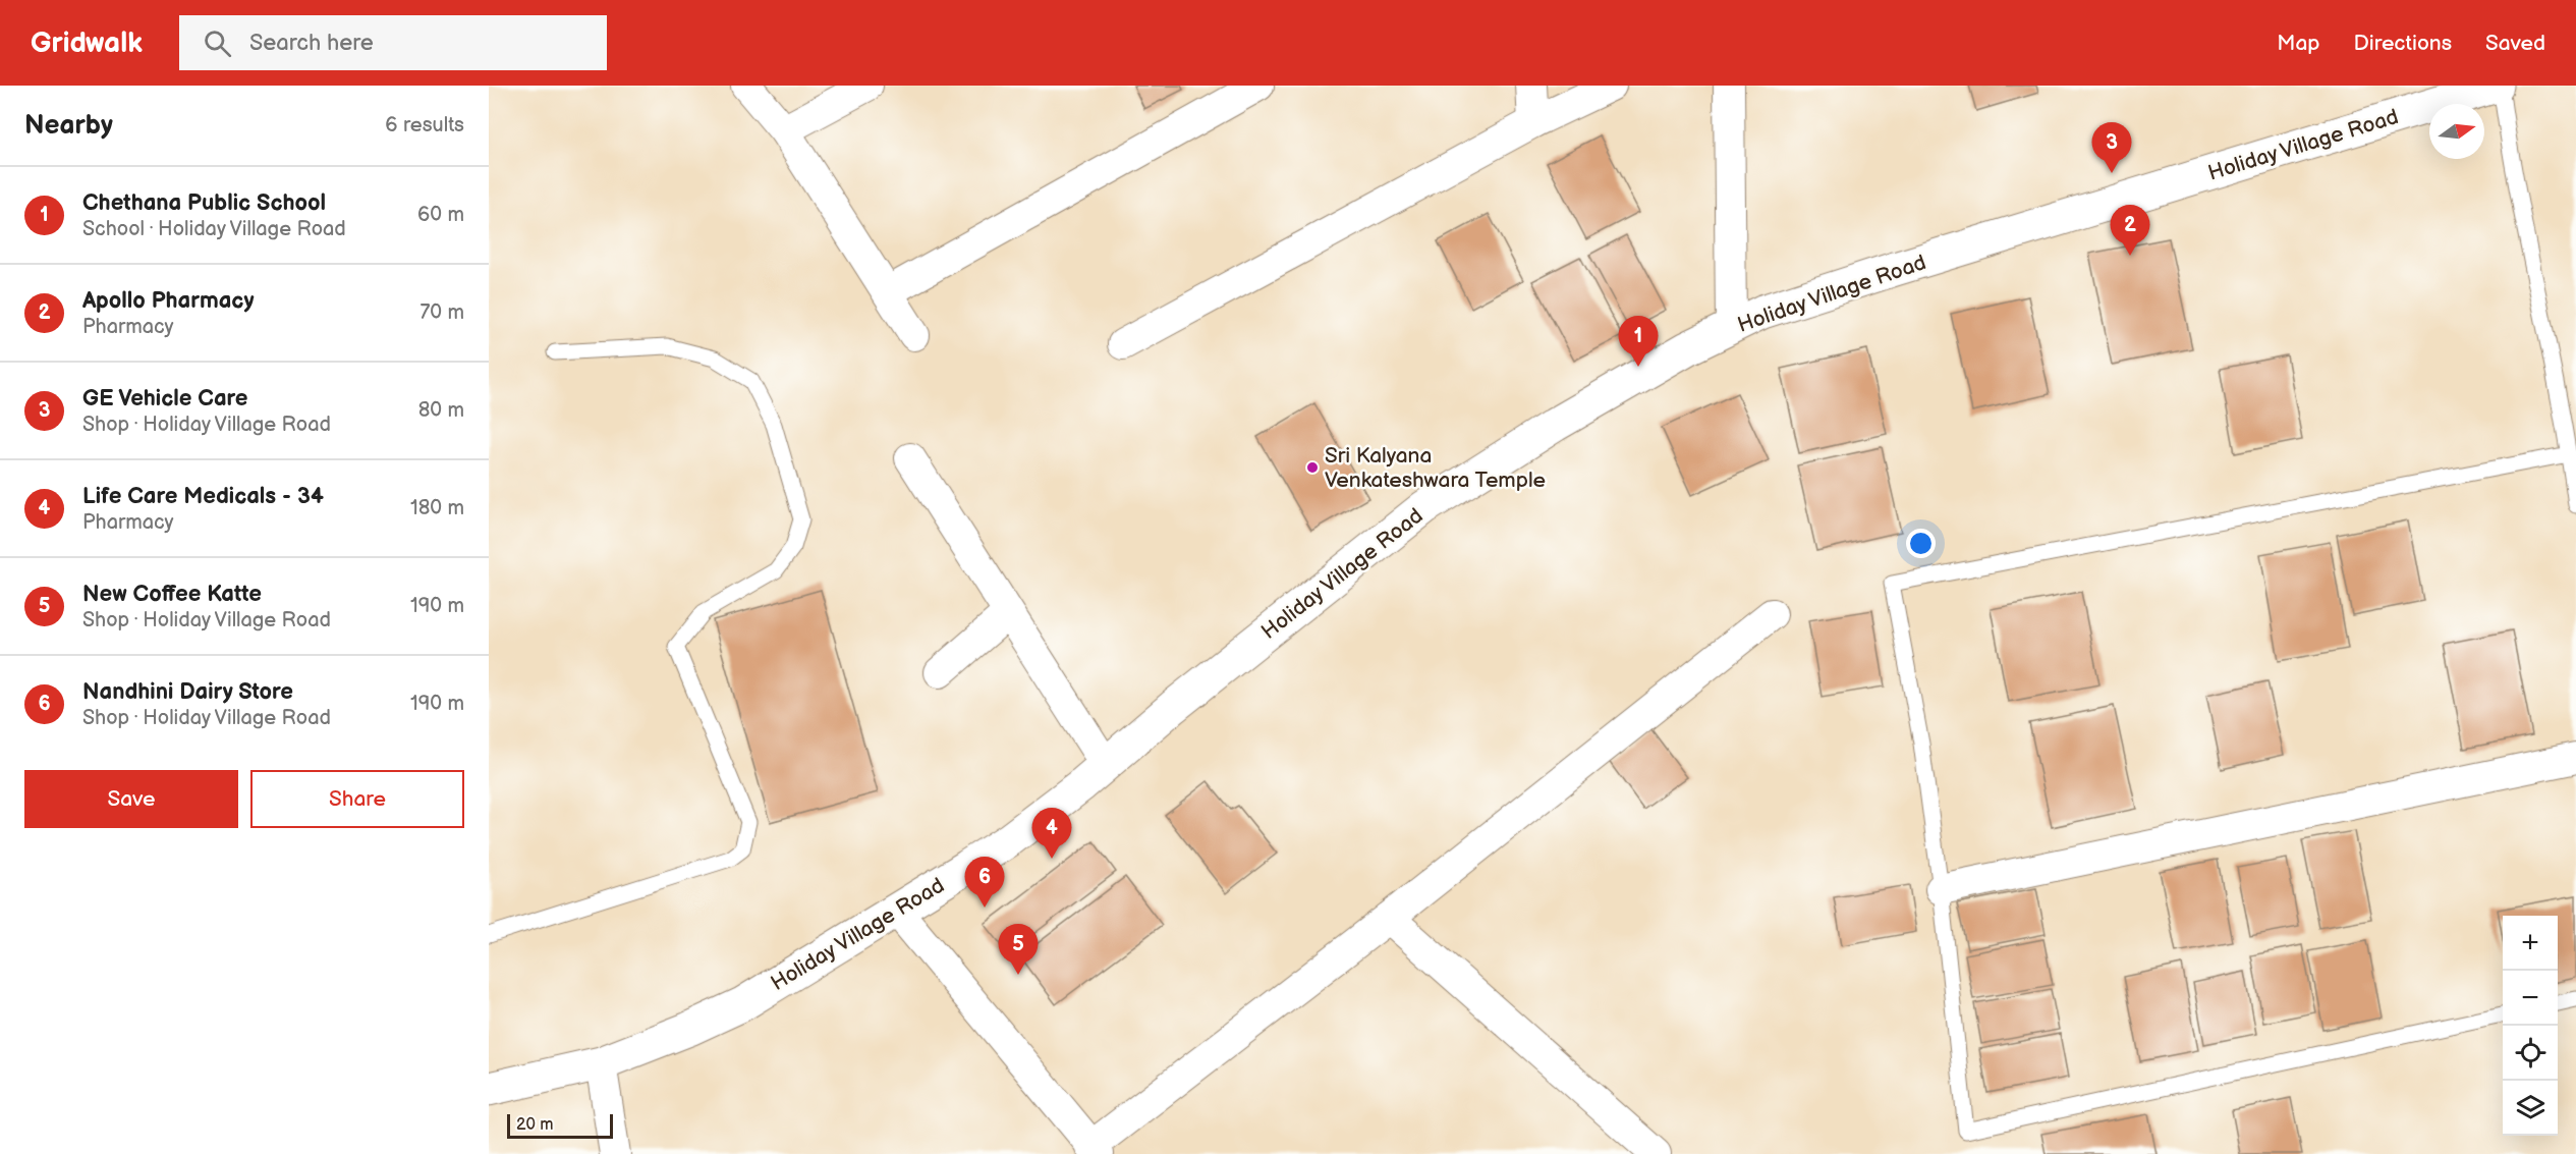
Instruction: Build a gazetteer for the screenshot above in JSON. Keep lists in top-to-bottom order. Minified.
{"streets":{"street":["Holiday Village Road"]},"places":["Sri Kalyana Venkateshwara Temple"],"scale_bar":"20 m","north":"right","page":{"header":"Gridwalk","search":"Search here","nav":["Map","Directions","Saved"],"heading":["Nearby","6 results"],"pins":["3","2","1","4","6","5"],"list":[{"mark":"1","name":"Chethana Public School","note":"School · Holiday Village Road","value":"60 m"},{"mark":"2","name":"Apollo Pharmacy","note":"Pharmacy","value":"70 m"},{"mark":"3","name":"GE Vehicle Care","note":"Shop · Holiday Village Road","value":"80 m"},{"mark":"4","name":"Life Care Medicals - 34","note":"Pharmacy","value":"180 m"},{"mark":"5","name":"New Coffee Katte","note":"Shop · Holiday Village Road","value":"190 m"},{"mark":"6","name":"Nandhini Dairy Store","note":"Shop · Holiday Village Road","value":"190 m"}],"buttons":["Save","Share"],"map_buttons":["+","−"],"scale":"20 m"}}
